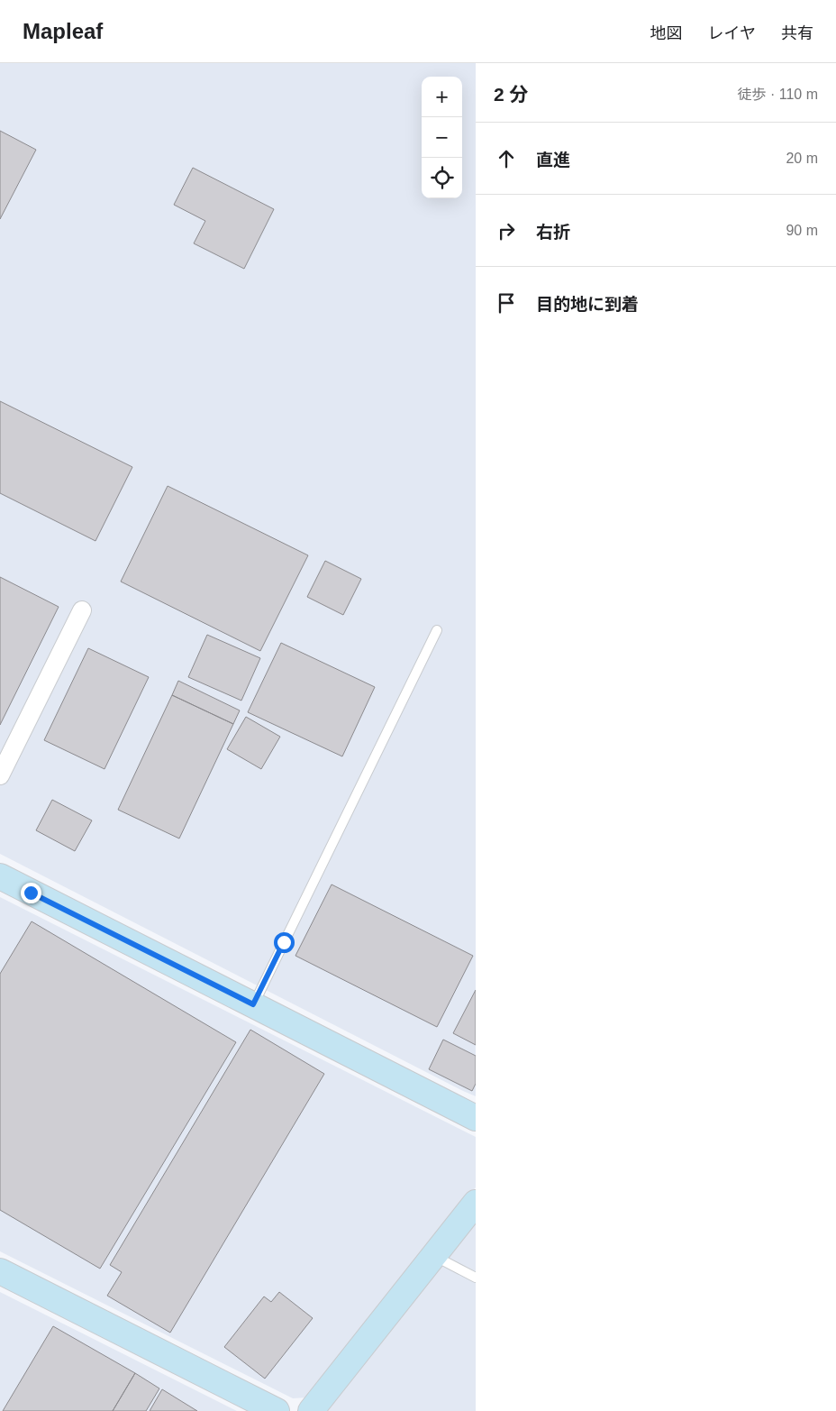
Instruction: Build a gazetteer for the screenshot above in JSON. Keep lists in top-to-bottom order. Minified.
{"page":{"header":"Mapleaf","nav":["地図","レイヤ","共有"],"heading":["2 分","徒歩 · 110 m"],"map_buttons":["+","−"],"list":[["直進","20 m"],["右折","90 m"],"目的地に到着"]}}
